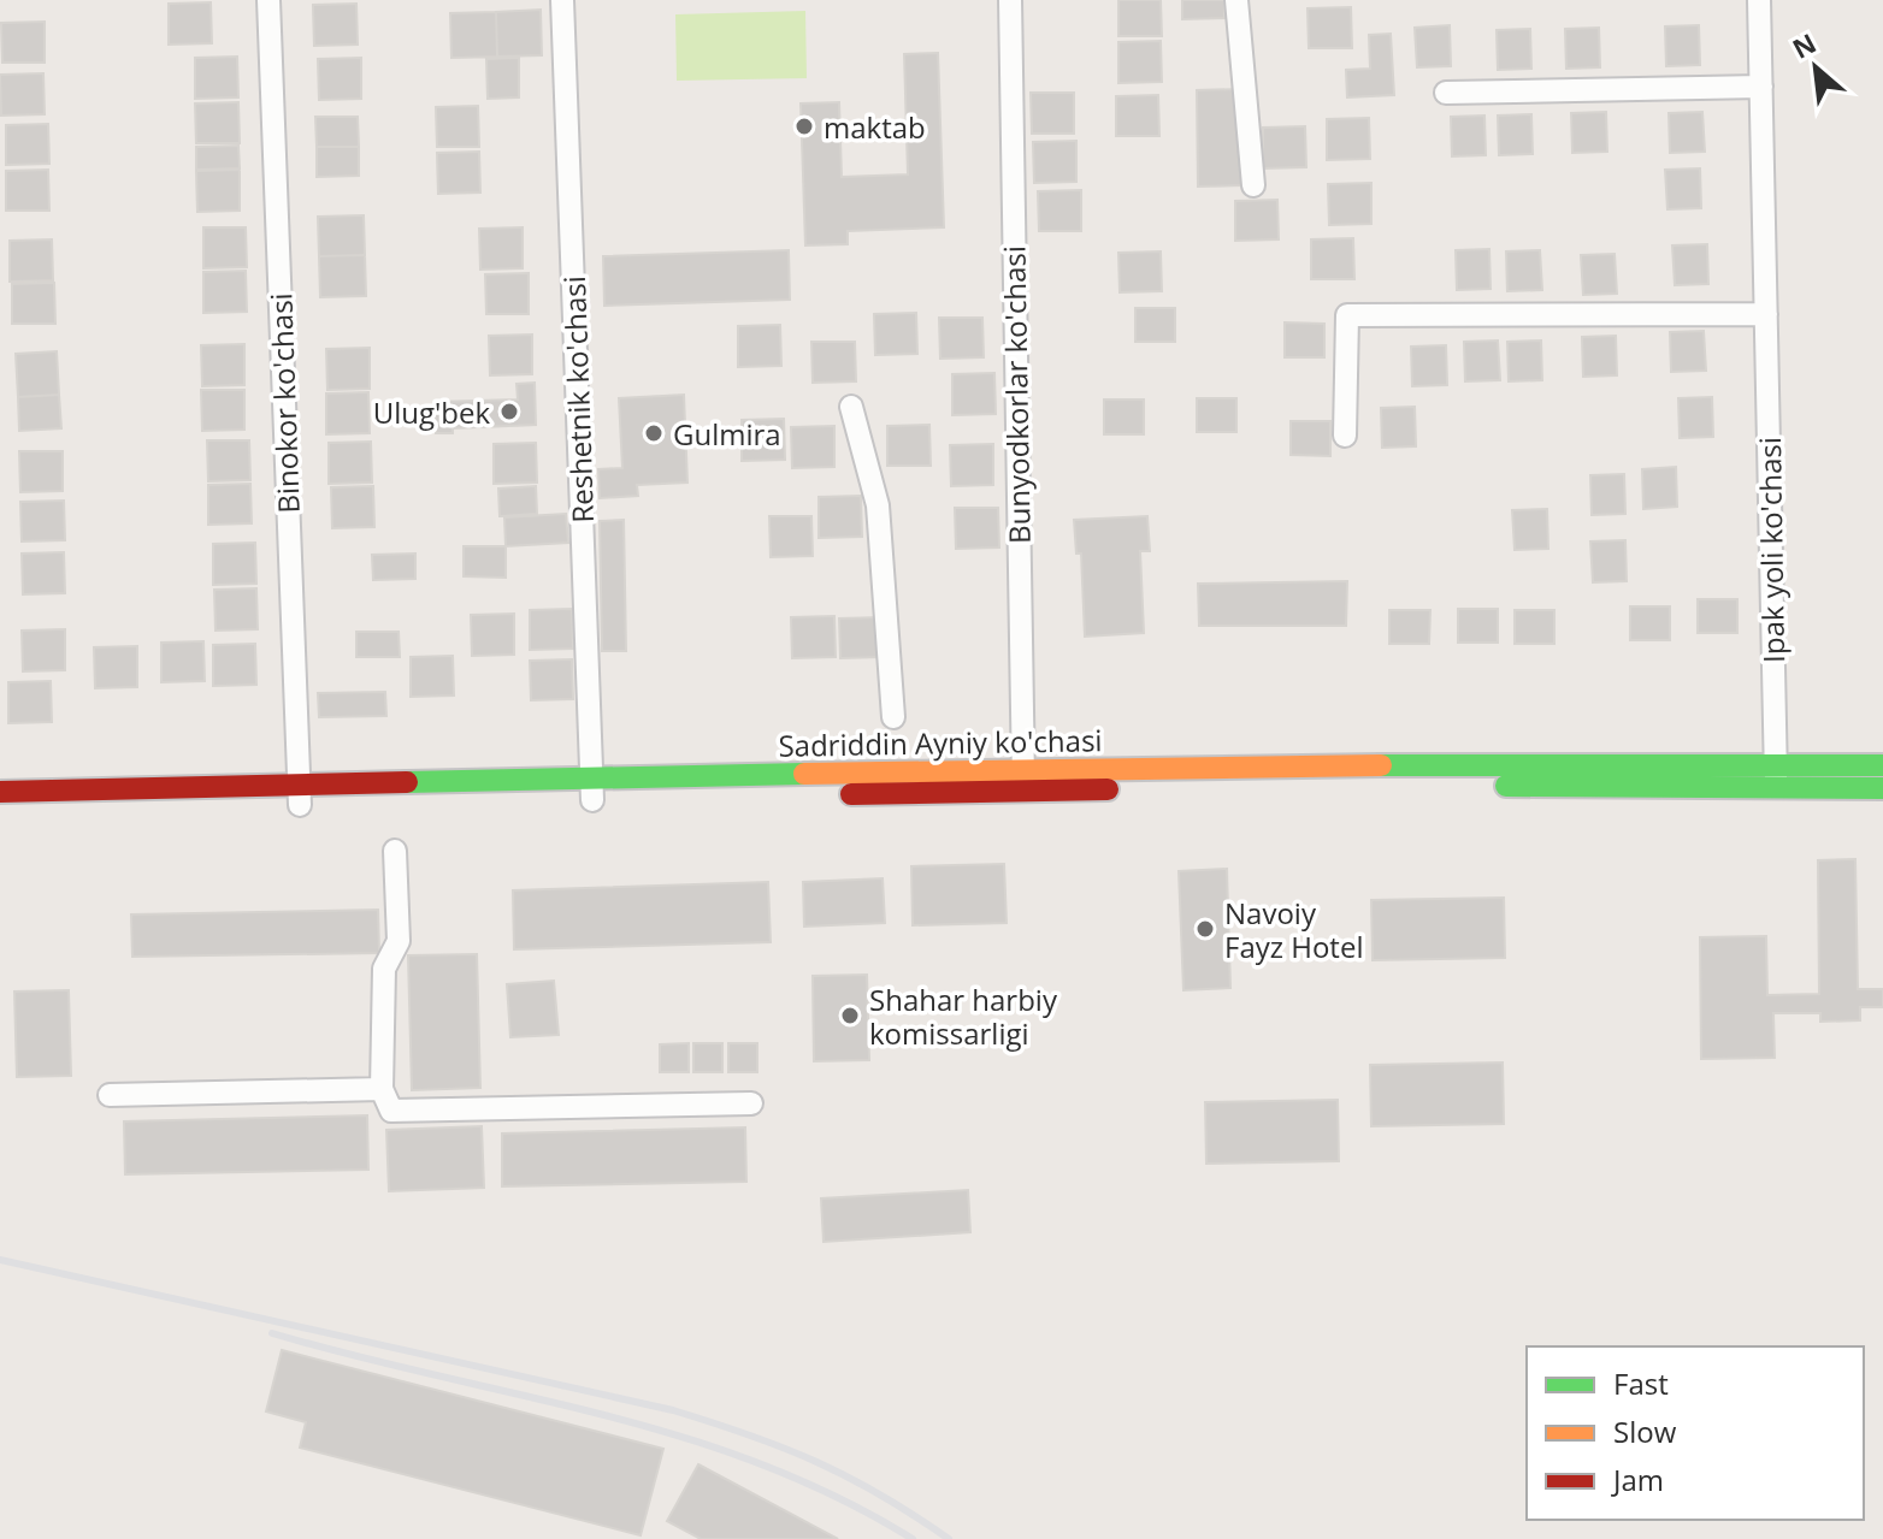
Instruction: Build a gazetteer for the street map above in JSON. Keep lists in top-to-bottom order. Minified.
{"streets":{"main road":["Sadriddin Ayniy ko'chasi"],"street":["Bunyodkorlar ko'chasi","Reshetnik ko'chasi","Binokor ko'chasi","Ipak yoli ko'chasi"]},"crossings":[["Bunyodkorlar ko'chasi","Sadriddin Ayniy ko'chasi"],["Reshetnik ko'chasi","Sadriddin Ayniy ko'chasi"],["Binokor ko'chasi","Sadriddin Ayniy ko'chasi"],["Ipak yoli ko'chasi","Sadriddin Ayniy ko'chasi"]],"places":["maktab","Ulug'bek","Gulmira","Navoiy Fayz Hotel","Shahar harbiy komissarligi"],"legend":["Fast","Slow","Jam"],"north":"top left"}
